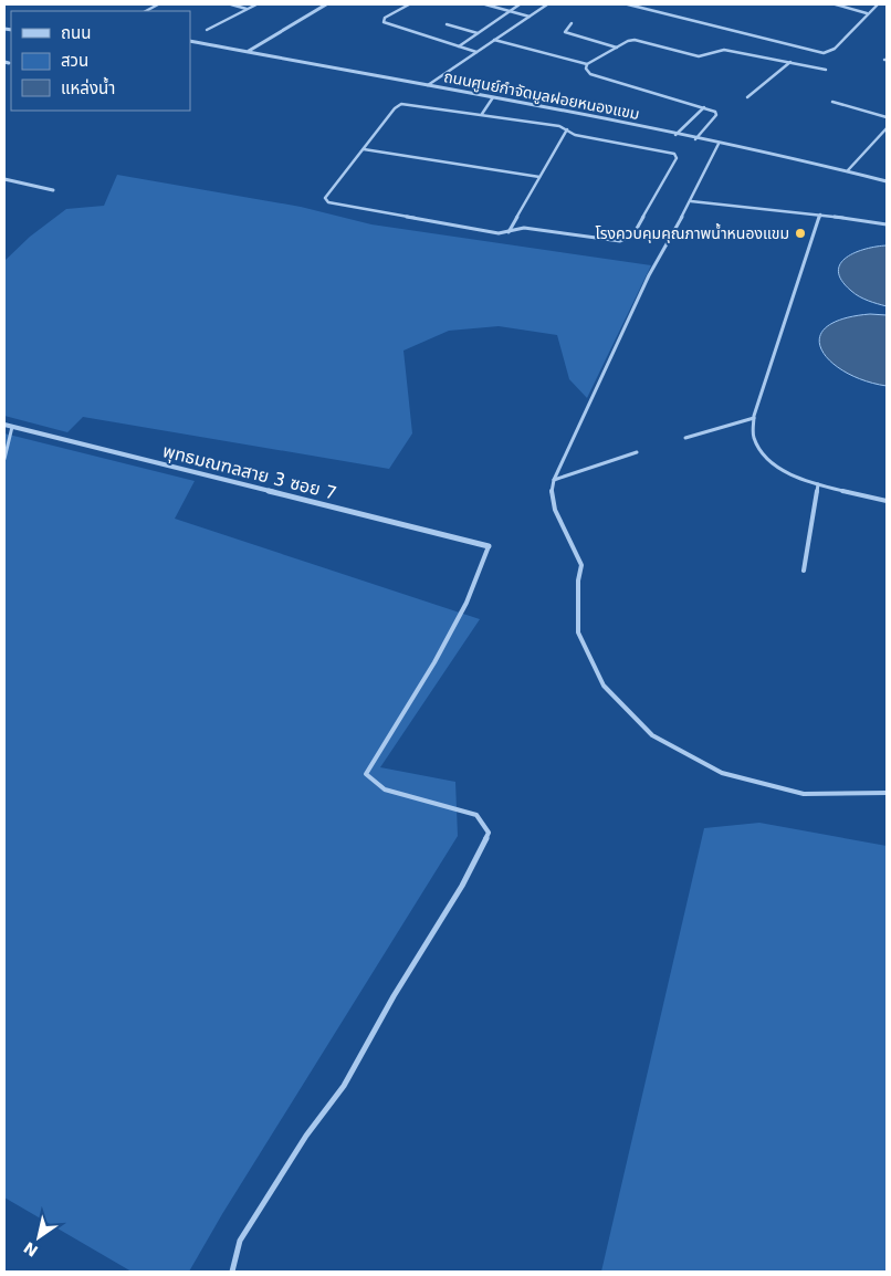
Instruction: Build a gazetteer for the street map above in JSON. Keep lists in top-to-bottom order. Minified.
{"streets":{"street":["ถนนศูนย์กำจัดมูลฝอยหนองแขม","พุทธมณฑลสาย 3 ซอย 7"]},"places":["โรงควบคุมคุณภาพน้ำหนองแขม"],"legend":["ถนน","สวน","แหล่งน้ำ"],"north":"bottom left"}
